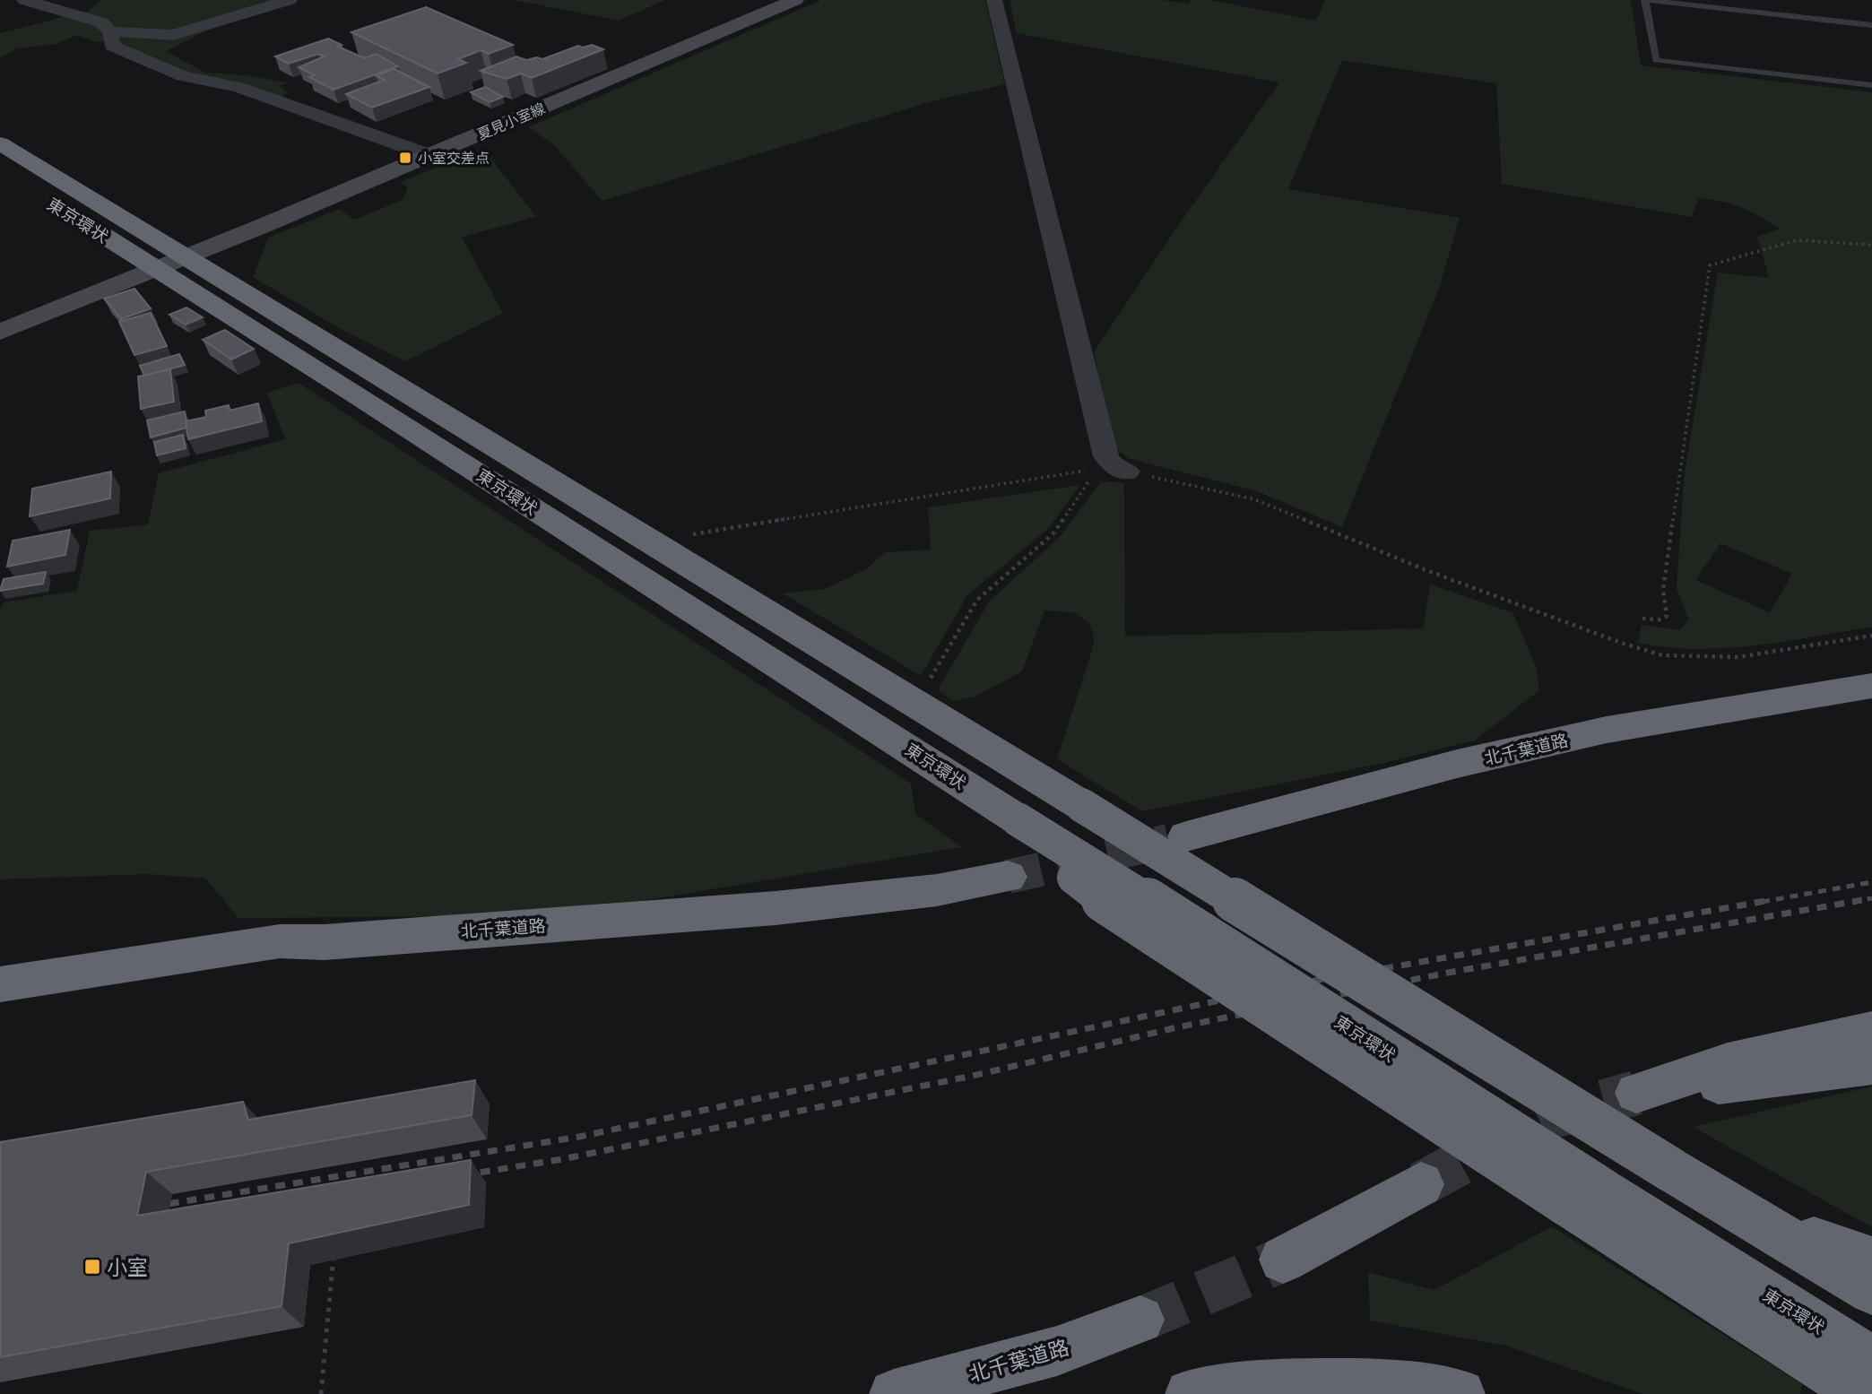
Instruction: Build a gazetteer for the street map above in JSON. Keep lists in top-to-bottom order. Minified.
{"streets":{"highway":["東京環状","北千葉道路"],"main road":["夏見小室線"]},"crossings":[["夏見小室線","東京環状"]],"places":{"transit":["小室交差点","小室"]}}
